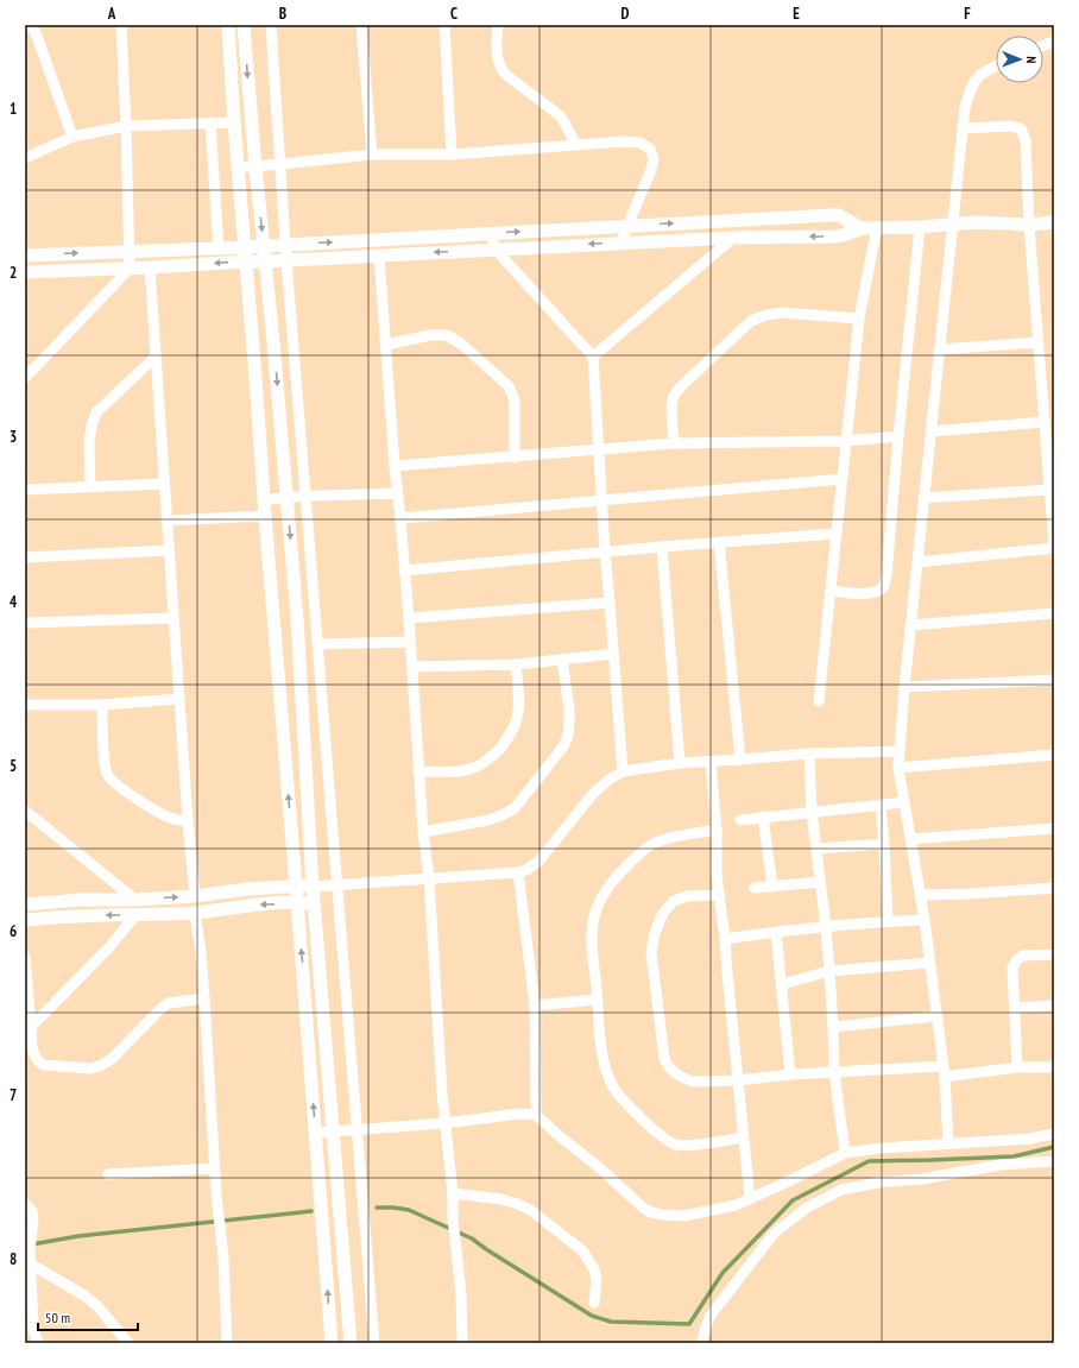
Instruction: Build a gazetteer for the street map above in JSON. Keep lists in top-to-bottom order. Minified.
{"scale_bar":"50 m","north":"right","grid":{"columns":["A","B","C","D","E","F"],"rows":["1","2","3","4","5","6","7","8"]}}
